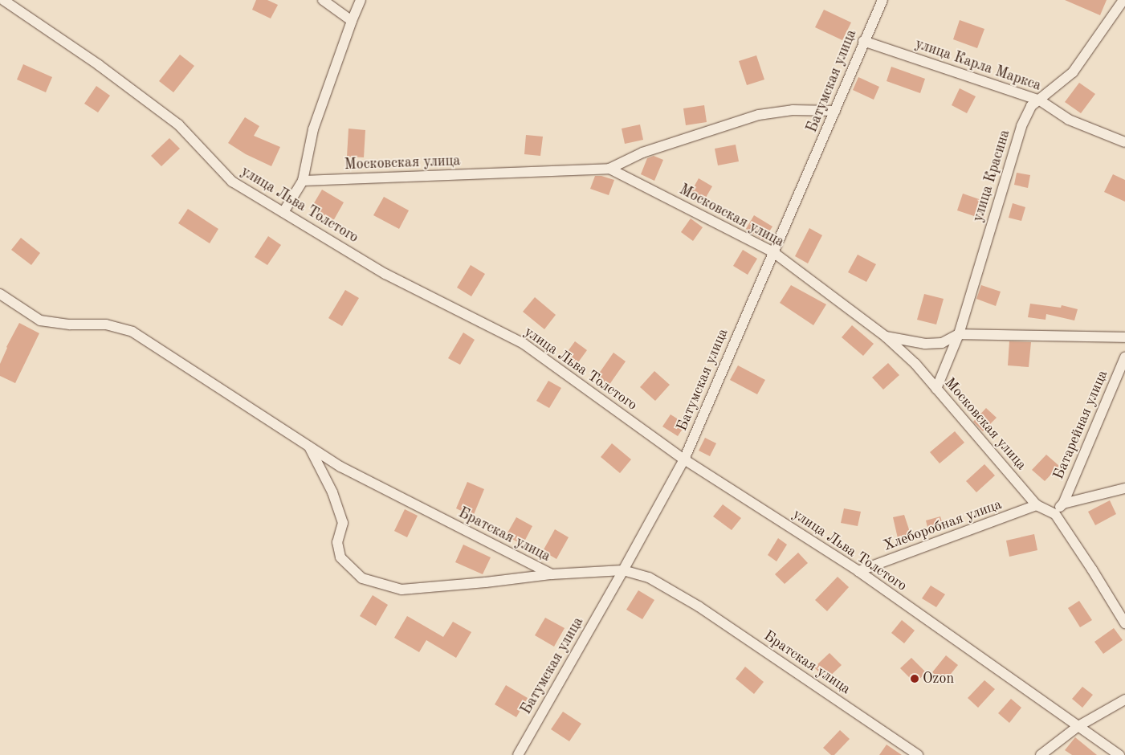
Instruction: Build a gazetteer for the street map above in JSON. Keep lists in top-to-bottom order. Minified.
{"streets":{"street":["улица Карла Маркса","Батумская улица","Московская улица","улица Красина","улица Льва Толстого","Батарейная улица","Хлеборобная улица","Братская улица"]},"crossings":[["улица Карла Маркса","Батумская улица"],["улица Карла Маркса","улица Красина"],["Батумская улица","Московская улица"],["Батумская улица","улица Льва Толстого"],["Батумская улица","Братская улица"],["Московская улица","улица Красина"],["Московская улица","Хлеборобная улица"],["улица Льва Толстого","Хлеборобная улица"]],"places":["Ozon"]}
